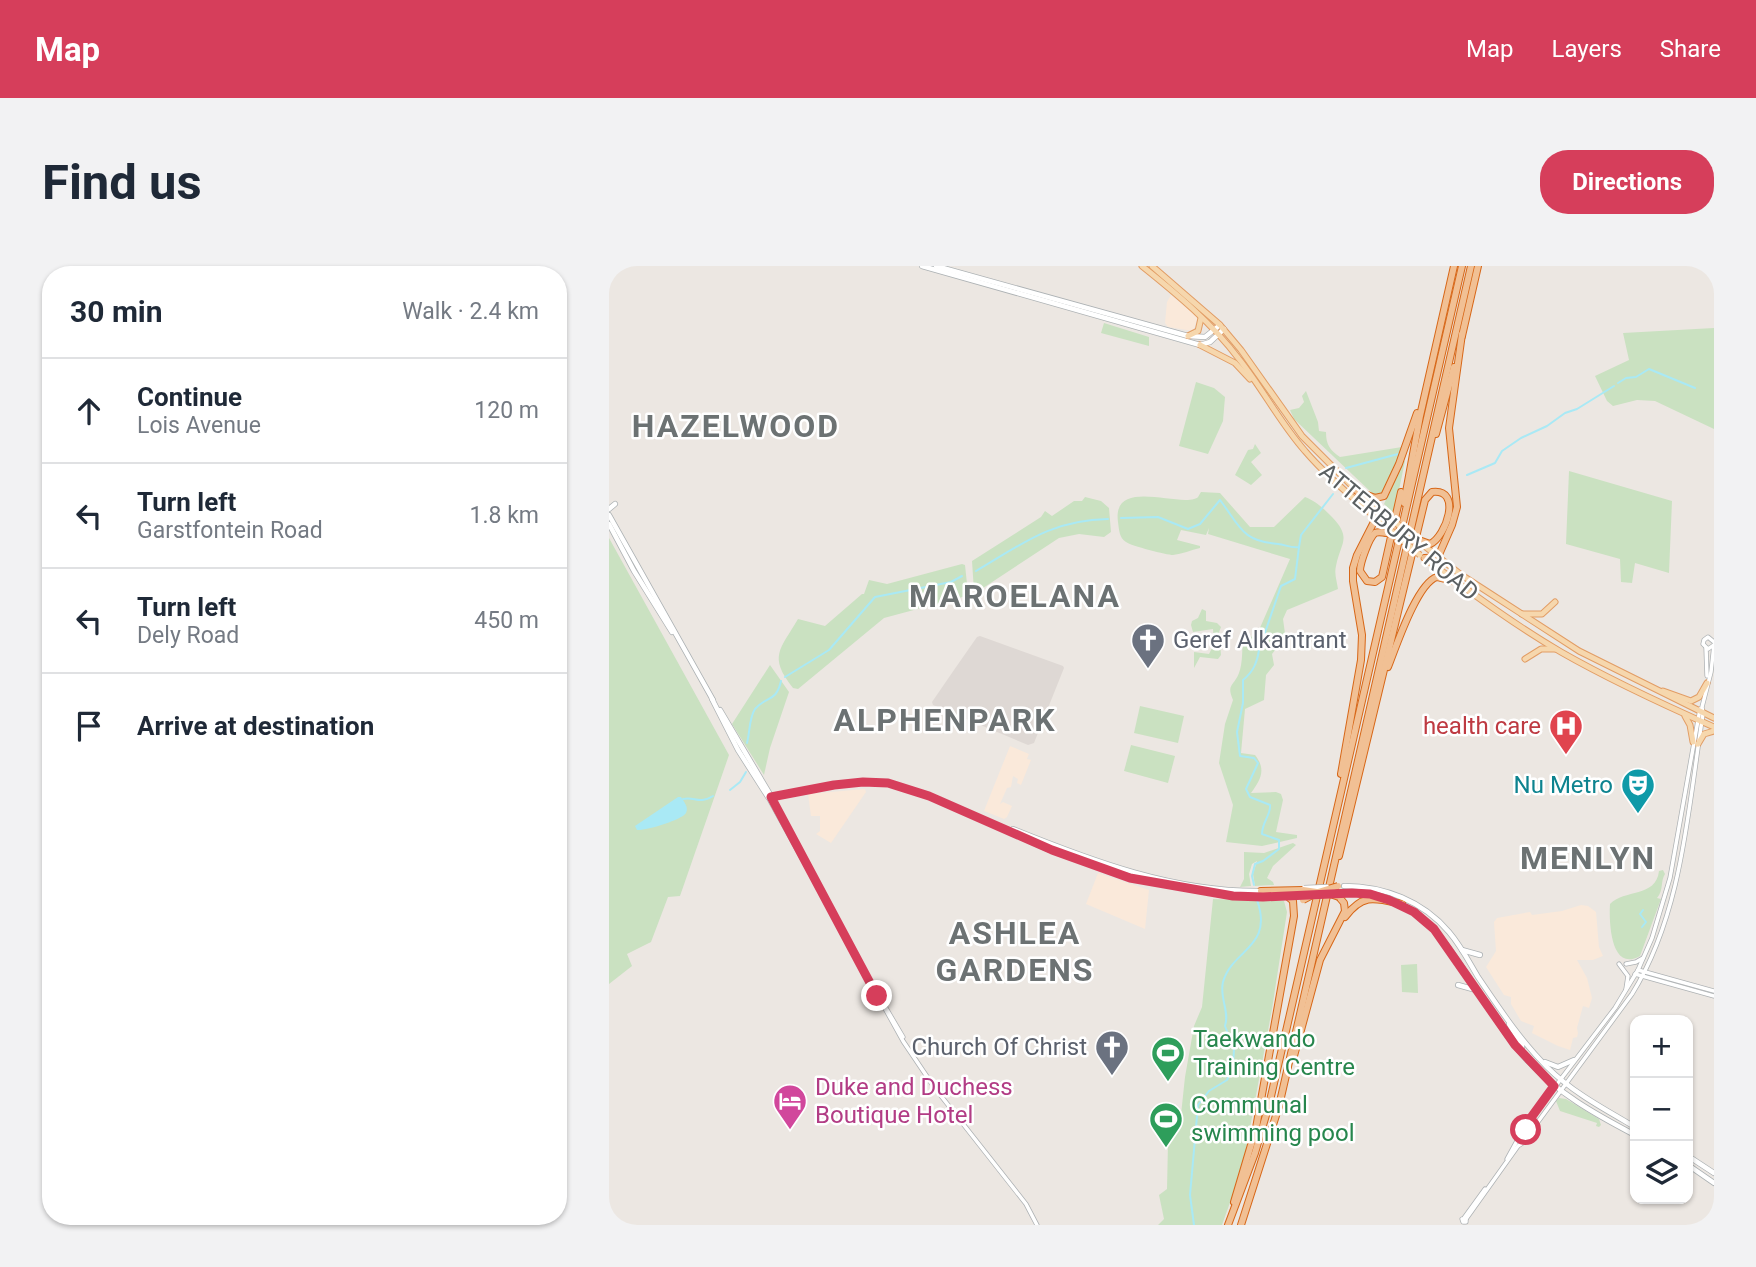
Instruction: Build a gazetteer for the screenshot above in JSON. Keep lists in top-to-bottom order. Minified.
{"streets":{"main road":["ATTERBURY ROAD"]},"districts":["HAZELWOOD","MAROELANA","ALPHENPARK","MENLYN","ASHLEA GARDENS"],"places":{"church":["Geref Alkantrant","Church Of Christ"],"hospital":["health care"],"theatre":["Nu Metro"],"sports":["Taekwando Training Centre","Communal swimming pool"],"hotel":["Duke and Duchess Boutique Hotel"]},"page":{"header":"Map","nav":["Map","Layers","Share"],"buttons":"Directions","title":"Find us","heading":["30 min","Walk · 2.4 km"],"list":[["Continue","Lois Avenue","120 m"],["Turn left","Garstfontein Road","1.8 km"],["Turn left","Dely Road","450 m"],"Arrive at destination"],"map_buttons":["+","−"]}}
